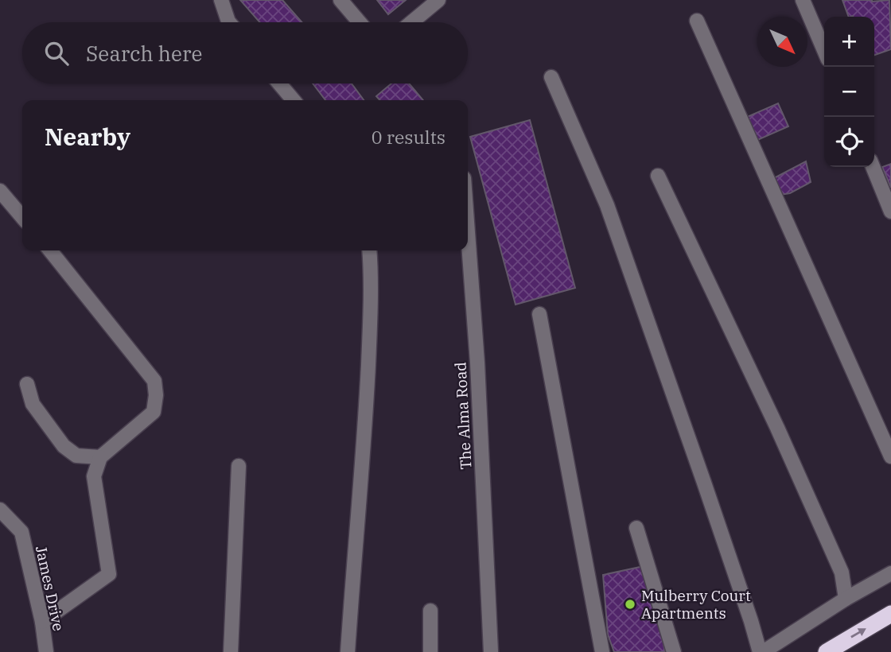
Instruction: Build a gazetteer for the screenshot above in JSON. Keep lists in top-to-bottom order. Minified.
{"streets":{"street":["The Alma Road","James Drive"]},"places":["Mulberry Court Apartments"],"north":"bottom right","page":{"map_buttons":["+","−"],"search":"Search here","heading":["Nearby","0 results"]}}
